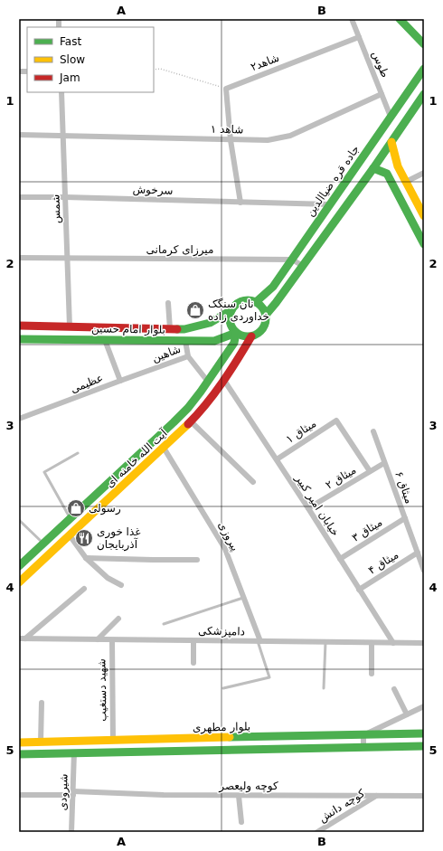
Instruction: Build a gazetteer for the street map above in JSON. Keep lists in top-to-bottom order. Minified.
{"streets":{"street":["شاهد۲","طوس","شاهد ۱","جاده قره ضیاالدین","سرخوش","شمس","میرزای کرمانی","بلوار امام حسین","شاهین","عظیمی","میثاق ۱","آیت الله خامنه ای","میثاق ۲","میثاق ۶","خیابان امیر کبیر","میثاق ۳","پیروزی","میثاق ۴","دامپزشکی","شهید دستغیب","بلوار مطهری","کوچه ولیعصر","شیرودی","کوچه دانش"]},"crossings":[["شاهد۲","طوس"],["طوس","شاهد ۱"],["طوس","جاده قره ضیاالدین"],["شاهد ۱","شمس"],["جاده قره ضیاالدین","سرخوش"],["جاده قره ضیاالدین","میرزای کرمانی"],["جاده قره ضیاالدین","بلوار امام حسین"],["جاده قره ضیاالدین","آیت الله خامنه ای"],["سرخوش","شمس"],["شمس","میرزای کرمانی"],["شمس","بلوار امام حسین"],["بلوار امام حسین","عظیمی"],["بلوار امام حسین","آیت الله خامنه ای"],["شاهین","عظیمی"],["شاهین","آیت الله خامنه ای"],["میثاق ۱","میثاق ۲"],["میثاق ۱","خیابان امیر کبیر"],["آیت الله خامنه ای","خیابان امیر کبیر"],["آیت الله خامنه ای","پیروزی"],["میثاق ۲","میثاق ۶"],["میثاق ۲","خیابان امیر کبیر"],["میثاق ۶","میثاق ۳"],["میثاق ۶","میثاق ۴"],["خیابان امیر کبیر","میثاق ۳"],["خیابان امیر کبیر","میثاق ۴"],["خیابان امیر کبیر","دامپزشکی"],["پیروزی","دامپزشکی"],["دامپزشکی","شهید دستغیب"],["شهید دستغیب","بلوار مطهری"],["بلوار مطهری","شیرودی"],["کوچه ولیعصر","شیرودی"],["کوچه ولیعصر","کوچه دانش"]],"places":{"shop":["نان سنگک خداوردی زاده","رسولی"],"restaurant":["غذا خوری آذربایجان"]},"legend":["Fast","Slow","Jam"],"grid":{"columns":["A","B"],"rows":["1","2","3","4","5"]}}
